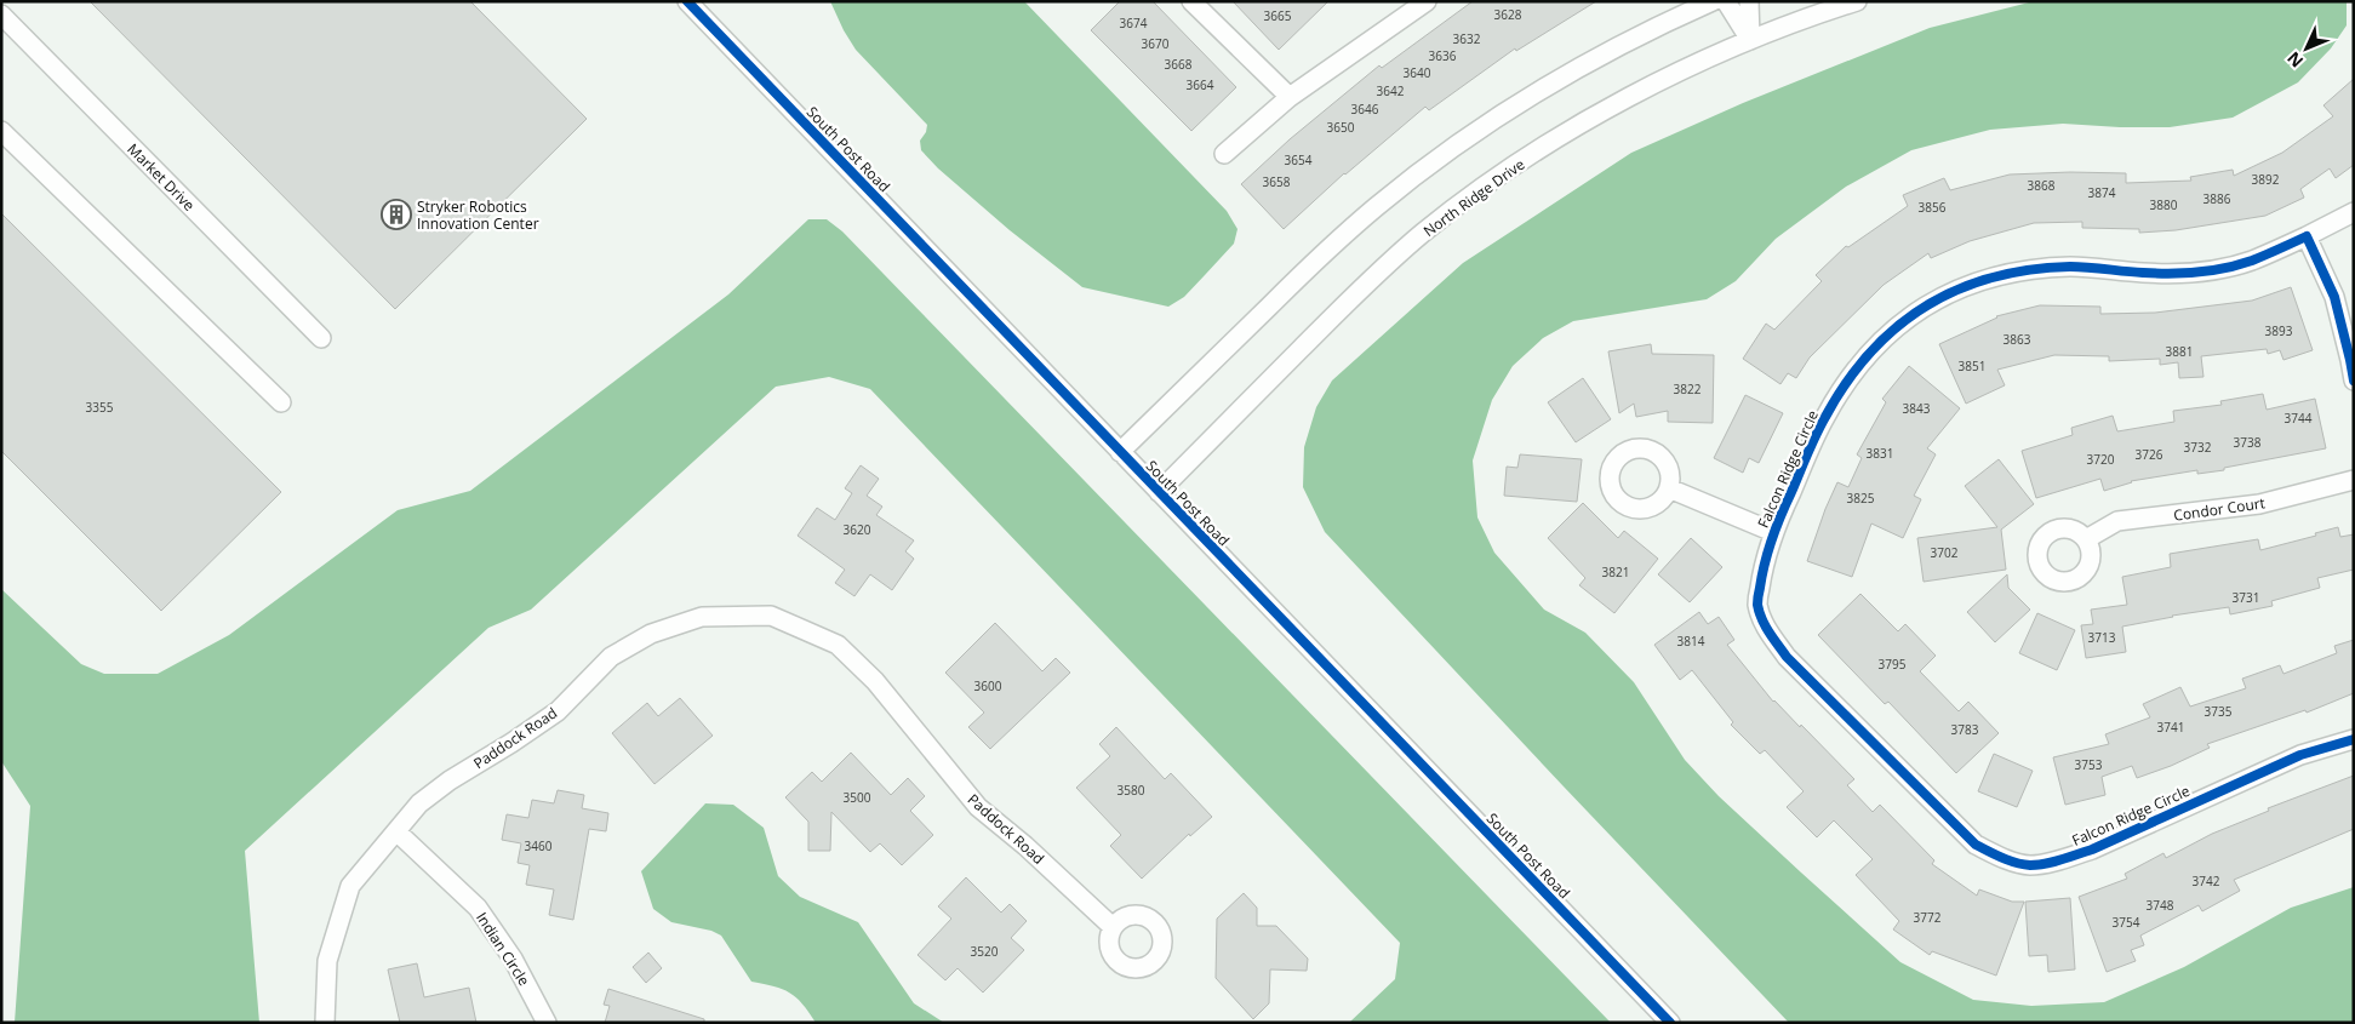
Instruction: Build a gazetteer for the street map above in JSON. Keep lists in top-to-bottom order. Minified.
{"streets":{"street":["South Post Road","Market Drive","North Ridge Drive","Falcon Ridge Circle","Condor Court","Paddock Road","Indian Circle"]},"crossings":[["South Post Road","North Ridge Drive"],["Paddock Road","Indian Circle"]],"places":{"building":["Stryker Robotics Innovation Center"]},"house_numbers":["3628","3665","3674","3632","3670","3636","3668","3640","3664","3642","3646","3650","3654","3892","3658","3868","3874","3886","3880","3856","3893","3863","3881","3851","3822","3355","3843","3744","3738","3732","3831","3726","3720","3825","3620","3702","3821","3731","3713","3814","3795","3600","3735","3741","3783","3753","3580","3500","3460","3742","3748","3772","3754","3520"],"north":"bottom left"}
